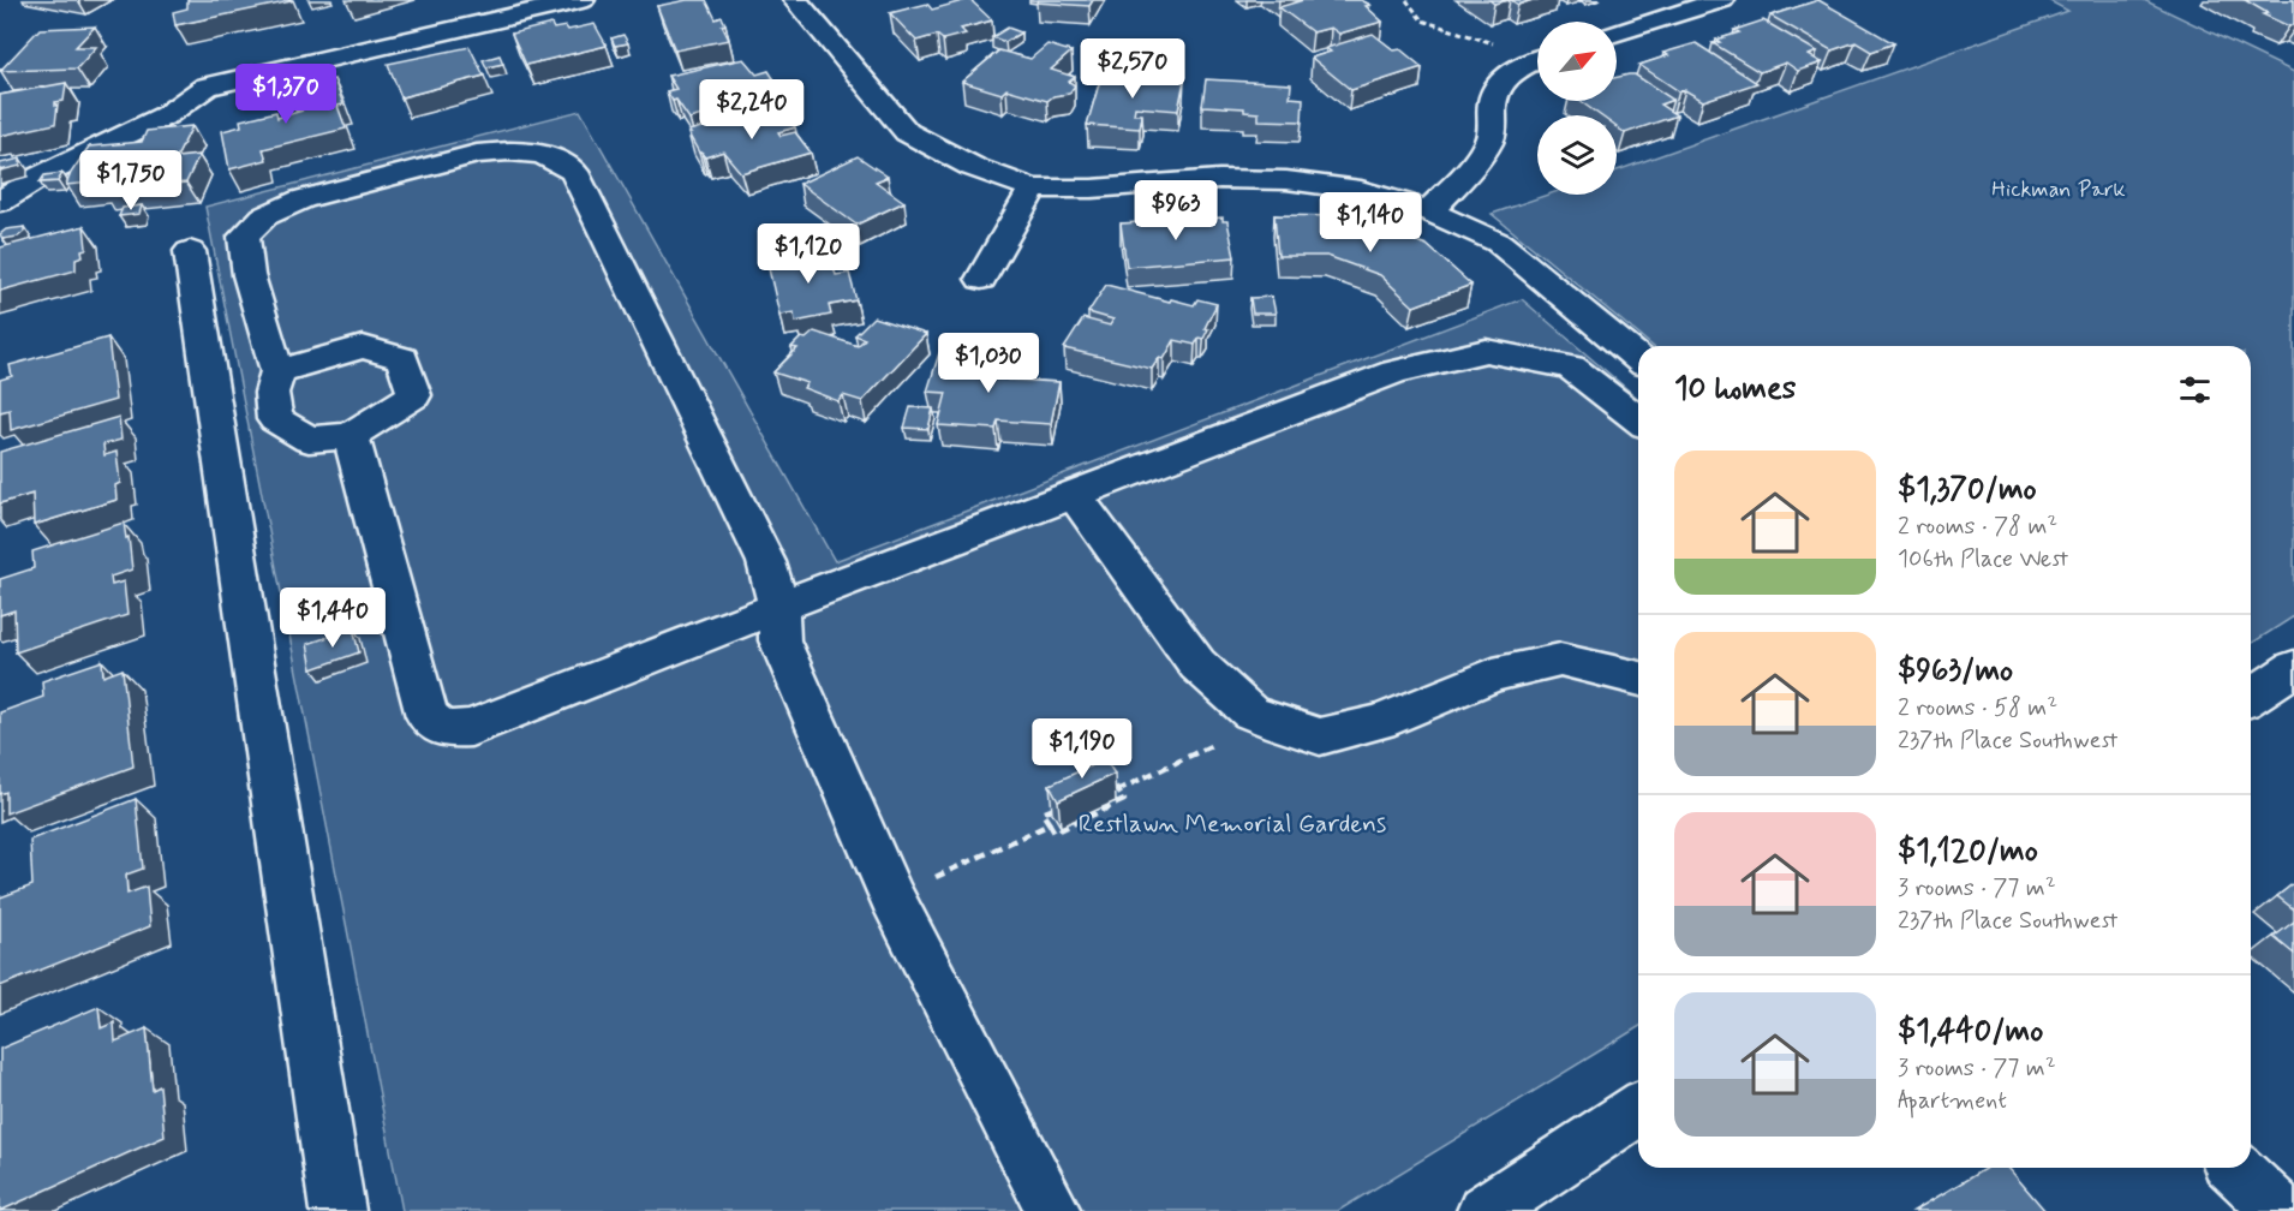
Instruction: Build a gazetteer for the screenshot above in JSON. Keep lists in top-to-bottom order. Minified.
{"parks":["Hickman Park","Restlawn Memorial Gardens"],"north":"top right","page":{"price":["$2,570","$1,370","$2,240","$1,750","$963","$1,140","$1,120","$1,030","$1,440","$1,190"],"heading":"10 homes","list":[{"name":"$1,370/mo","note":"2 rooms · 78 m² · 106th Place West"},{"name":"$963/mo","note":"2 rooms · 58 m² · 237th Place Southwest"},{"name":"$1,120/mo","note":"3 rooms · 77 m² · 237th Place Southwest"},{"name":"$1,440/mo","note":"3 rooms · 77 m² · Apartment"}]}}
